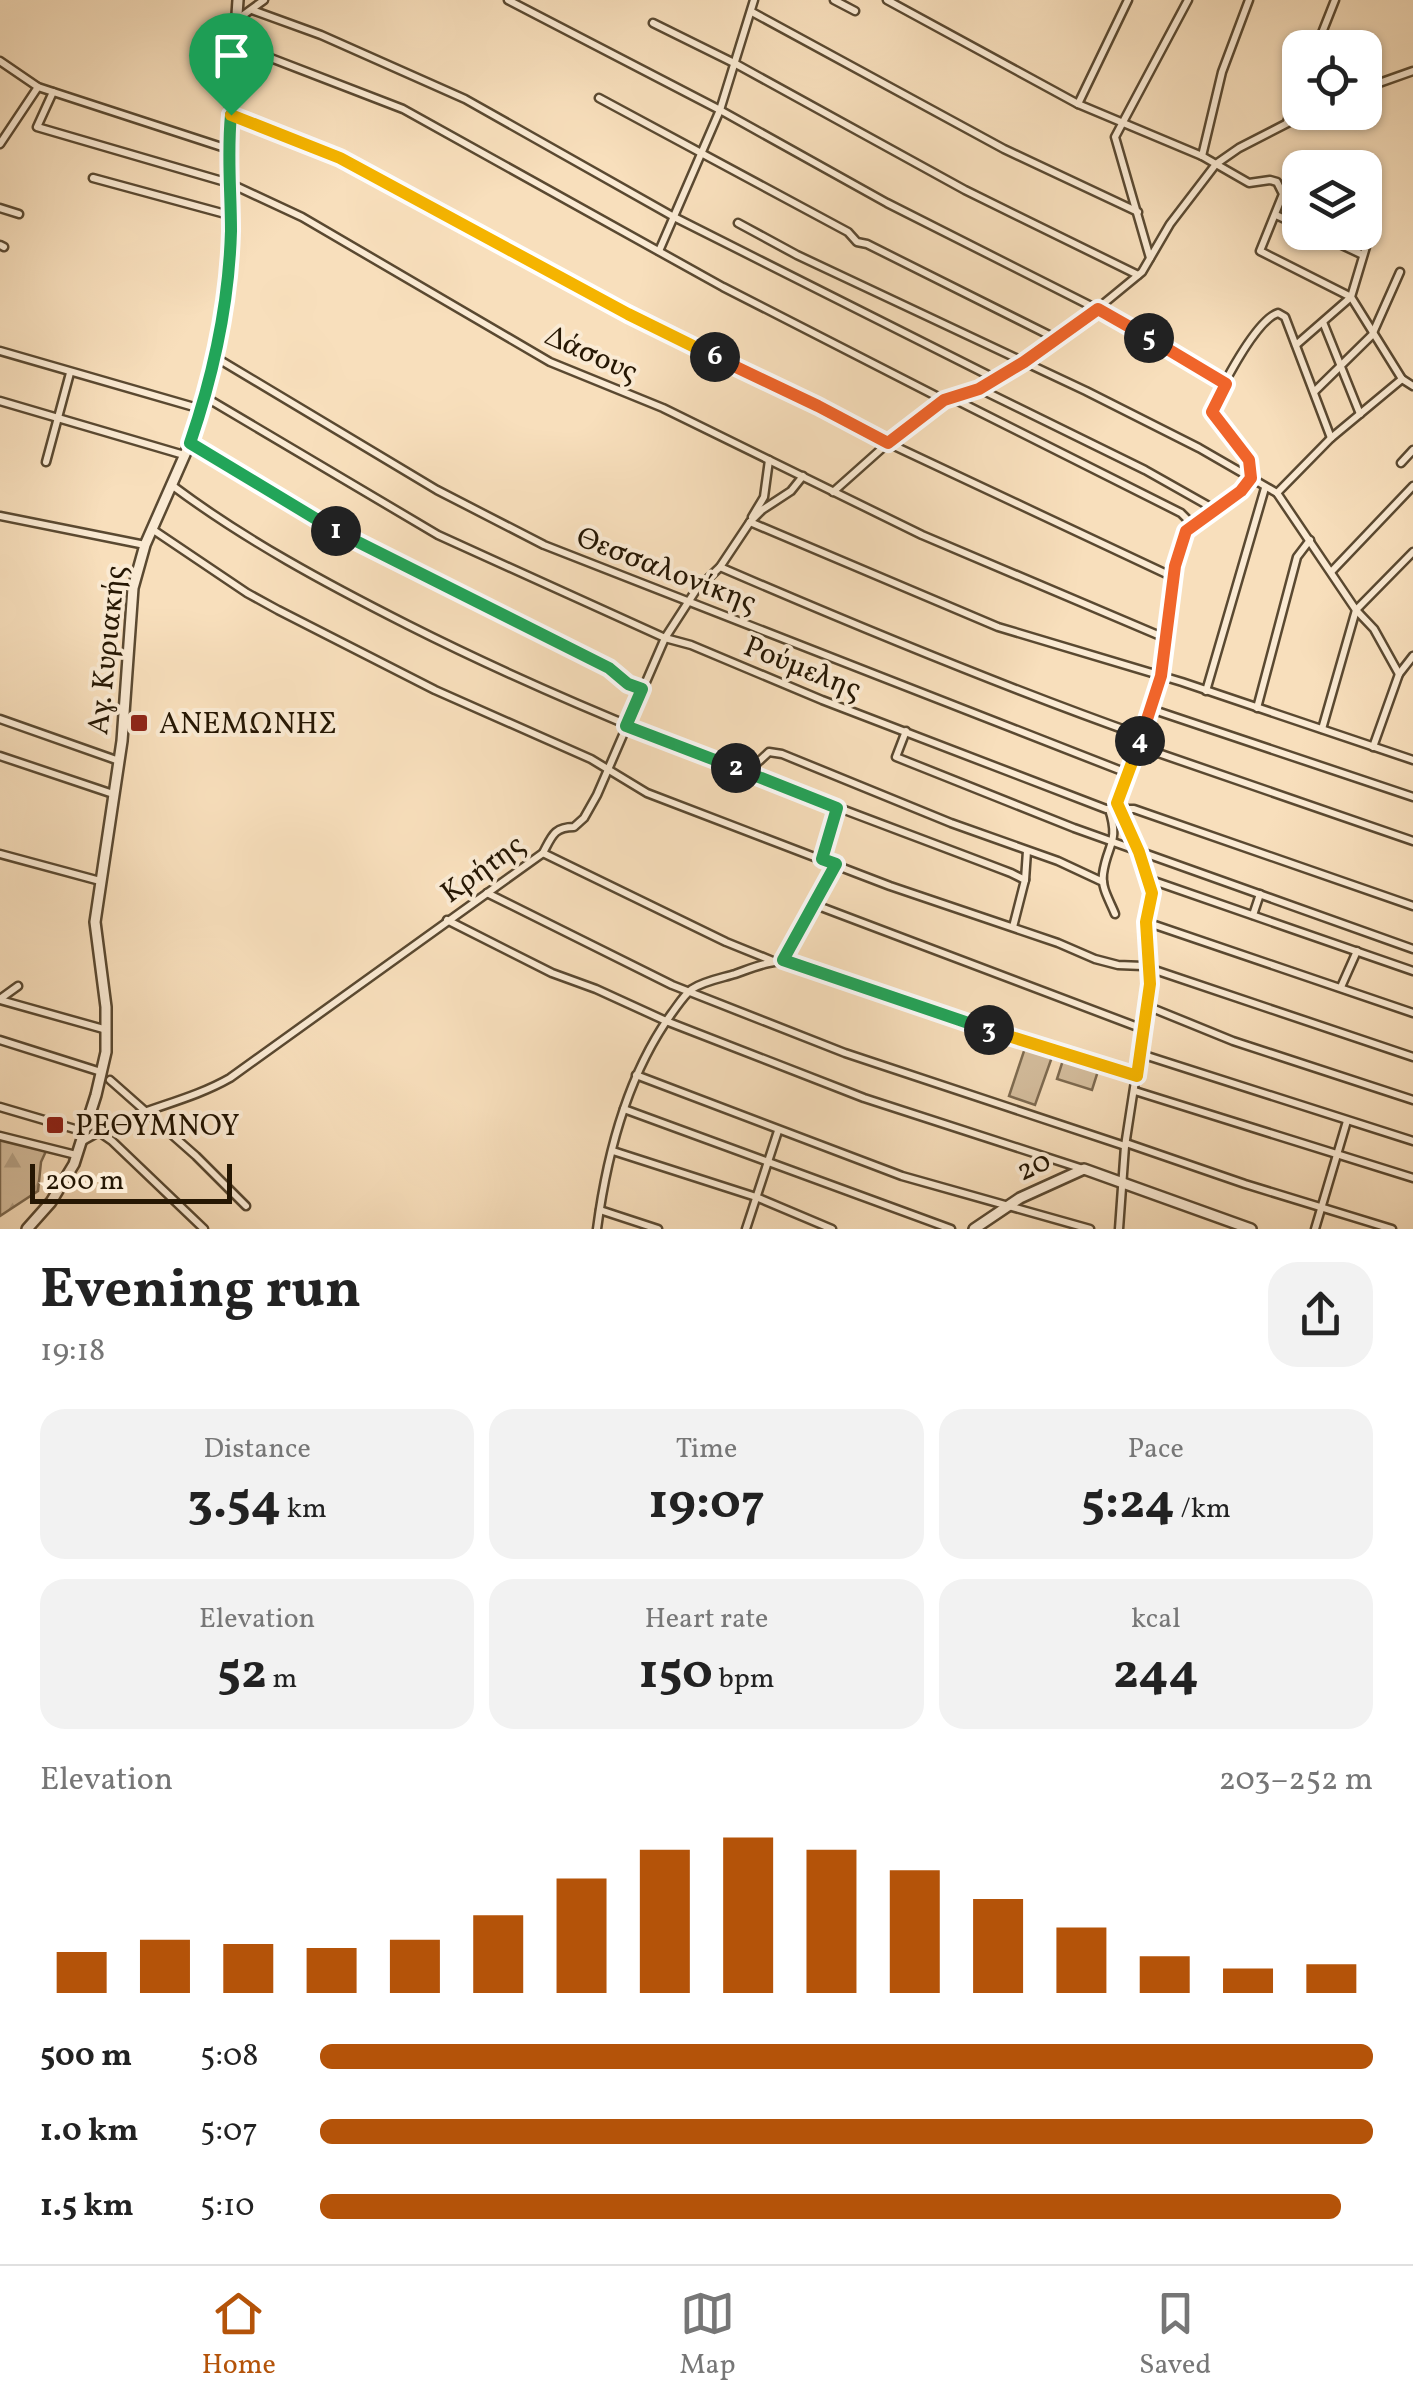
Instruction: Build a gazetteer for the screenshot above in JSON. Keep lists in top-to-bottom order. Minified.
{"streets":{"street":["Δάσους","Θεσσαλονίκης","Αγ. Κυριακής","Ρούμελης","Κρήτης","20"]},"crossings":[["Δάσους","Αγ. Κυριακής"],["Δάσους","Κρήτης"],["Θεσσαλονίκης","Αγ. Κυριακής"],["Θεσσαλονίκης","Κρήτης"],["Αγ. Κυριακής","Ρούμελης"],["Αγ. Κυριακής","Κρήτης"],["Ρούμελης","Κρήτης"]],"places":{"transit":["ΑΝΕΜΩΝΗΣ","ΡΕΘΥΜΝΟΥ"]},"scale_bar":"200 m","page":{"pins":["5","6","1","4","2","3"],"scale":"200 m","heading":["Evening run","19:18"],"stats":[["Distance","3.54 km"],["Time","19:07"],["Pace","5:24 /km"],["Elevation","52 m"],["Heart rate","150 bpm"],["kcal","244"]],"chart":["Elevation","203–252 m"],"list":[{"name":"500 m","note":"5:08"},{"name":"1.0 km","note":"5:07"},{"name":"1.5 km","note":"5:10"}],"tabs":["Home","Map","Saved"]}}
